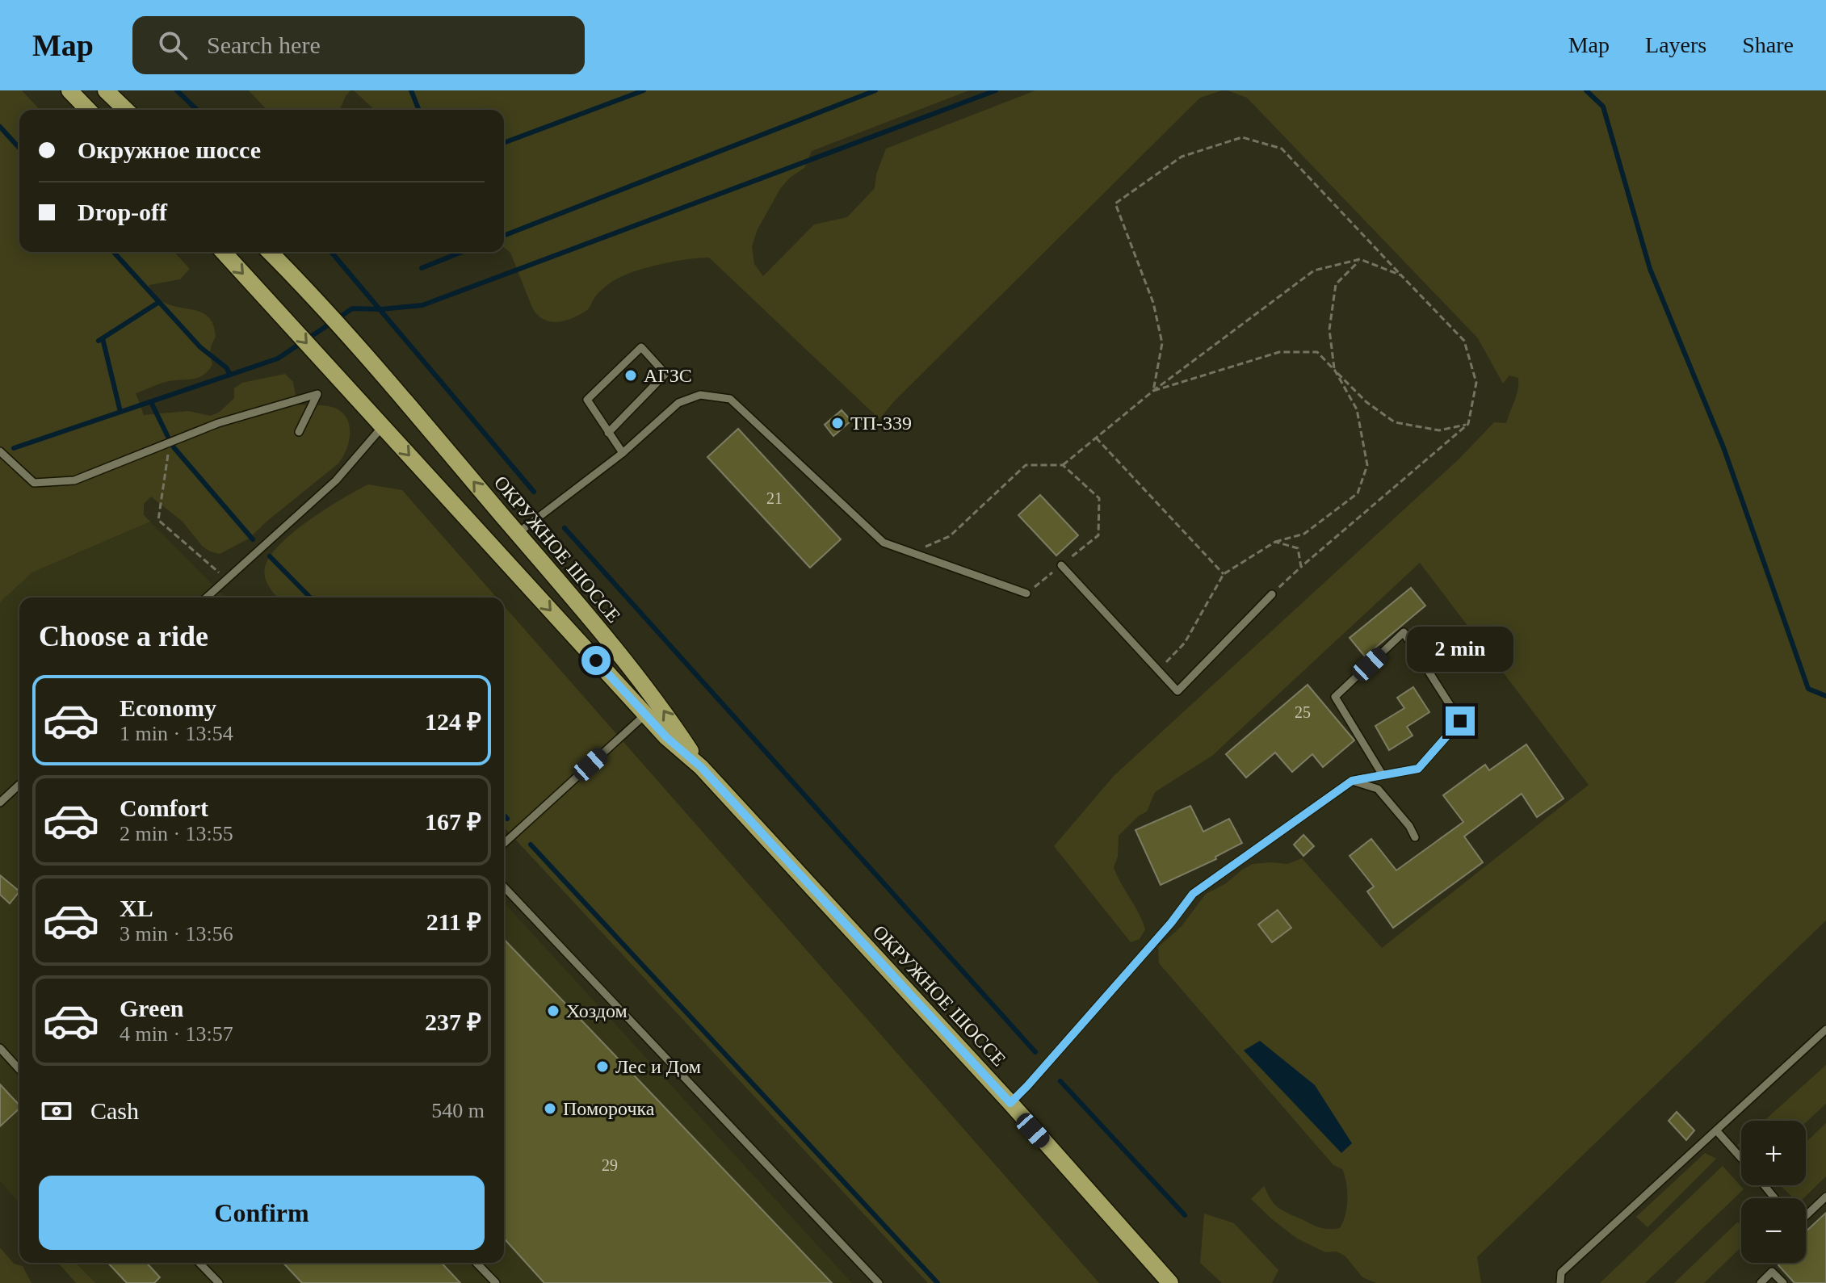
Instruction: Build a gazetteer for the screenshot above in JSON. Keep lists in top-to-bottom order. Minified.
{"streets":{"main road":["ОКРУЖНОЕ ШОССЕ"]},"places":["АГЗС","ТП-339","Хоздом","Лес и Дом","Поморочка"],"house_numbers":["21","25","29"],"page":{"header":"Map","search":"Search here","nav":["Map","Layers","Share"],"banner":["Окружное шоссе","Drop-off"],"heading":"Choose a ride","bubble":"2 min","list":[{"name":"Economy","note":"1 min · 13:54","value":"124 ₽"},{"name":"Comfort","note":"2 min · 13:55","value":"167 ₽"},{"name":"XL","note":"3 min · 13:56","value":"211 ₽"},{"name":"Green","note":"4 min · 13:57","value":"237 ₽"}],"pay":["Cash","540 m"],"map_buttons":["+","−"],"buttons":"Confirm"}}
